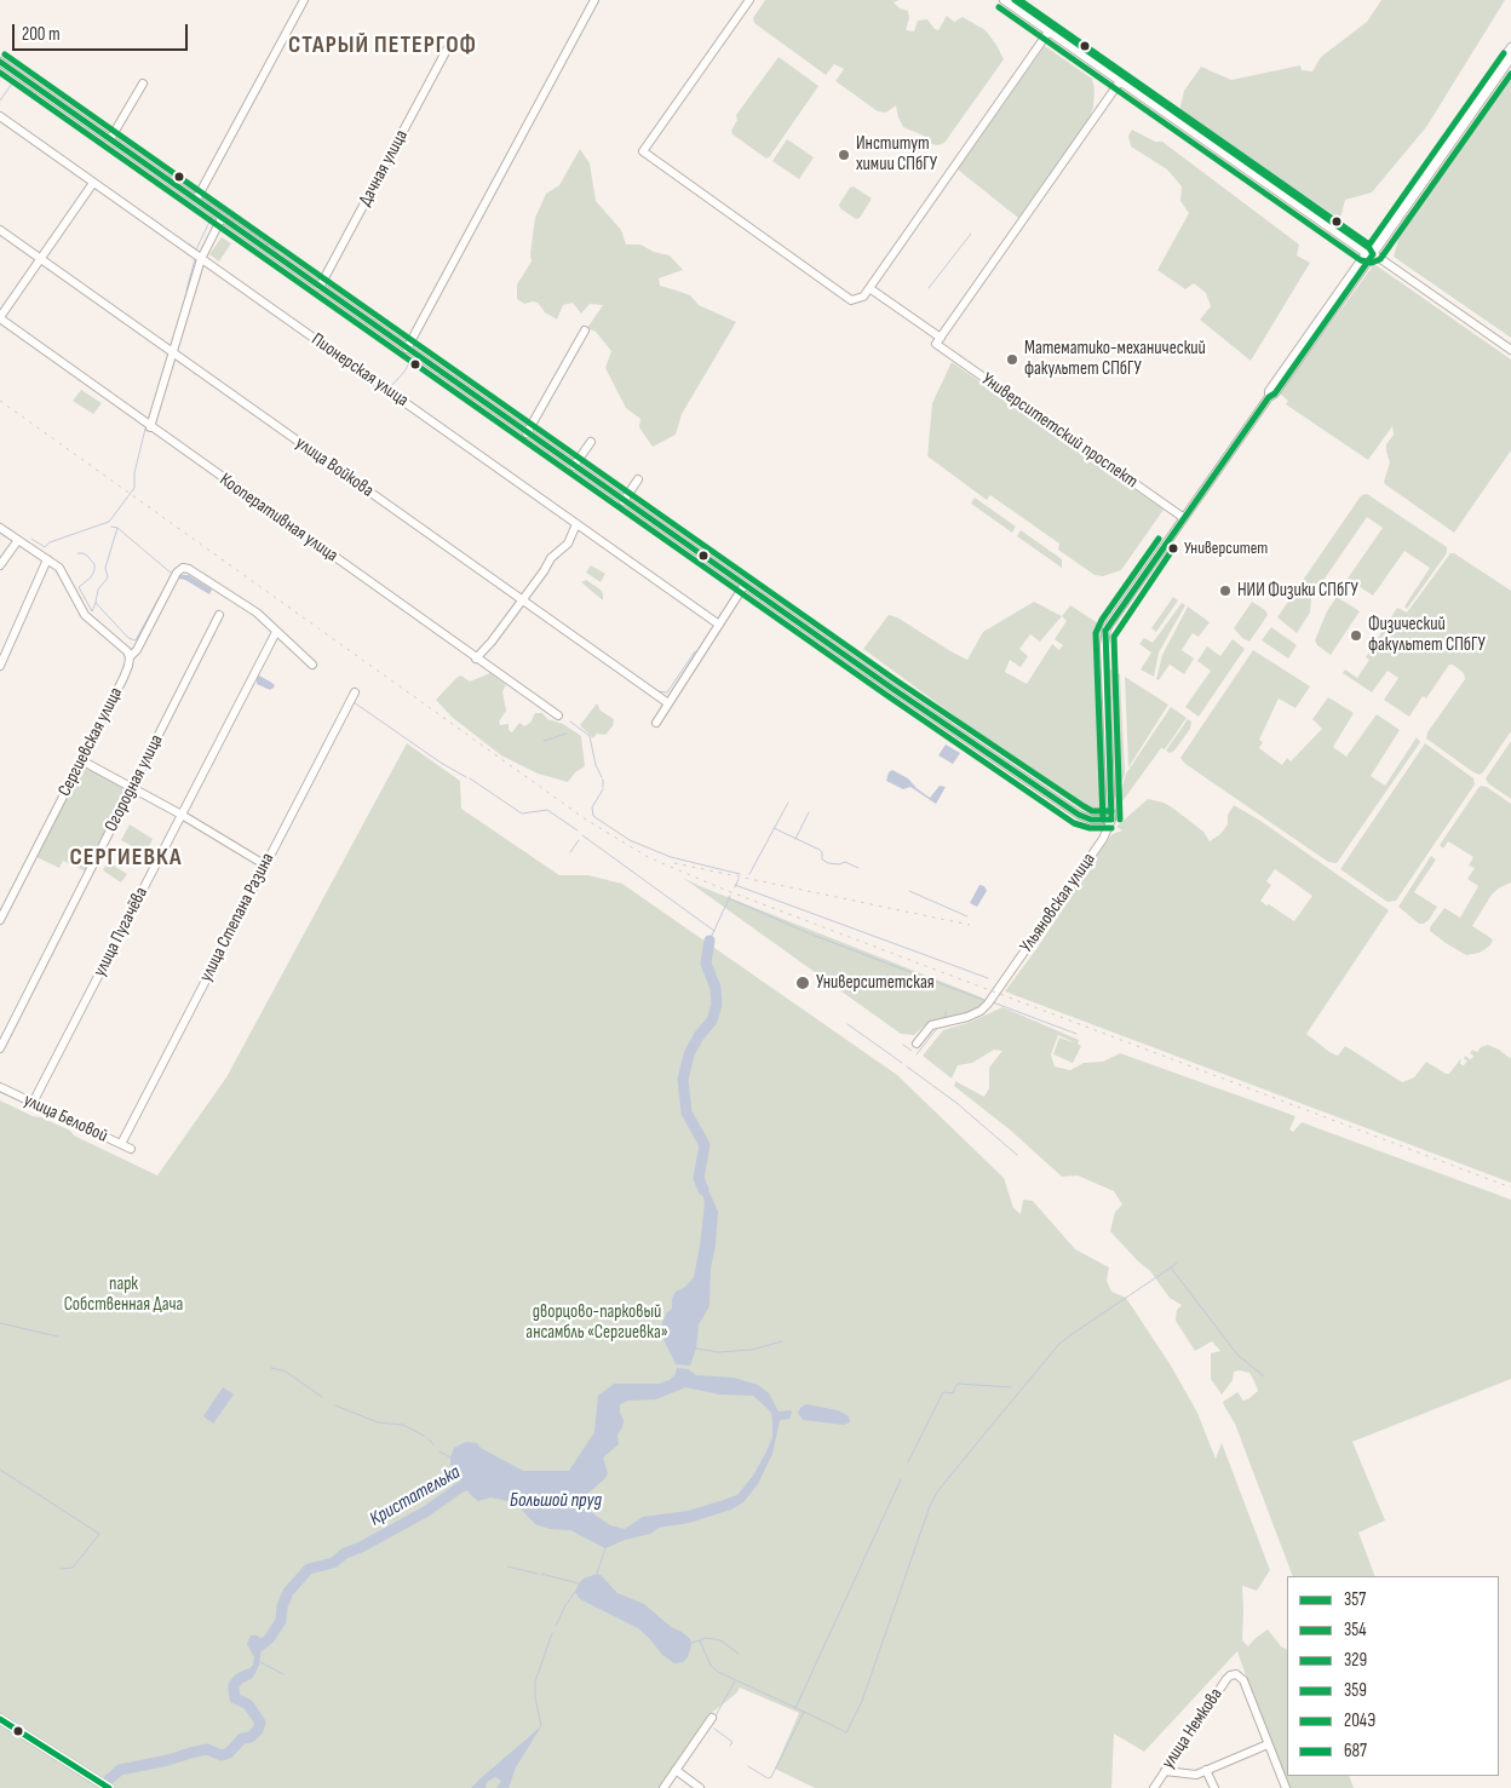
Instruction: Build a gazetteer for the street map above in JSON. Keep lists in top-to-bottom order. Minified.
{"streets":{"street":["Дачная улица","Пионерская улица","Университетский проспект","улица Войкова","Кооперативная улица","Сергиевская улица","Огородная улица","Ульяновская улица","улица Степана Разина","улица Пугачёва","улица Беловой","улица Немкова"]},"crossings":[["Университетский проспект","Ульяновская улица"],["Сергиевская улица","улица Пугачёва"],["улица Степана Разина","улица Беловой"],["улица Пугачёва","улица Беловой"]],"districts":["СТАРЫЙ ПЕТЕРГОФ","СЕРГИЕВКА"],"water":["Кристателька","Большой пруд"],"parks":["парк Собственная Дача","дворцово-парковый ансамбль «Сергиевка»"],"places":["Институт химии СПбГУ","Математико-механический факультет СПбГУ","Университет","НИИ Физики СПбГУ","Физический факультет СПбГУ","Университетская"],"lines":["transit line 357","transit line 204Э","transit line 359","transit line 329","transit line 354","transit line 687"],"legend":["357","354","329","359","204Э","687"],"scale_bar":"200 m"}
